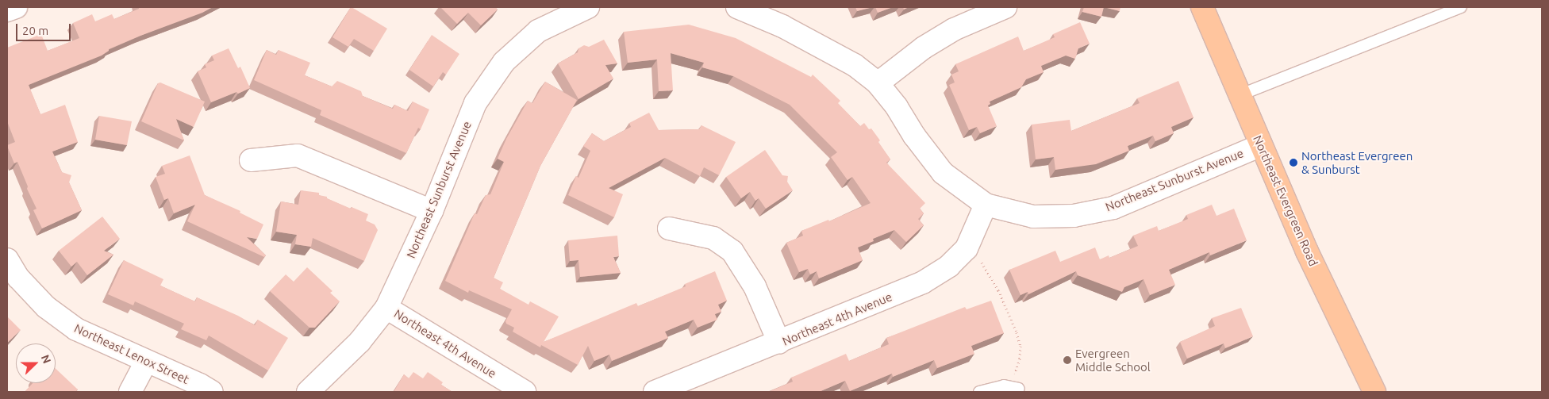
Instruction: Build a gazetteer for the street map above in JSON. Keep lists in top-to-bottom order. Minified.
{"streets":{"main road":["Northeast Evergreen Road"],"street":["Northeast Sunburst Avenue","Northeast 4th Avenue","Northeast Lenox Street"]},"crossings":[["Northeast Sunburst Avenue","Northeast Evergreen Road"],["Northeast Sunburst Avenue","Northeast 4th Avenue"]],"places":["Northeast Evergreen & Sunburst","Evergreen Middle School"],"scale_bar":"20 m","north":"right"}
